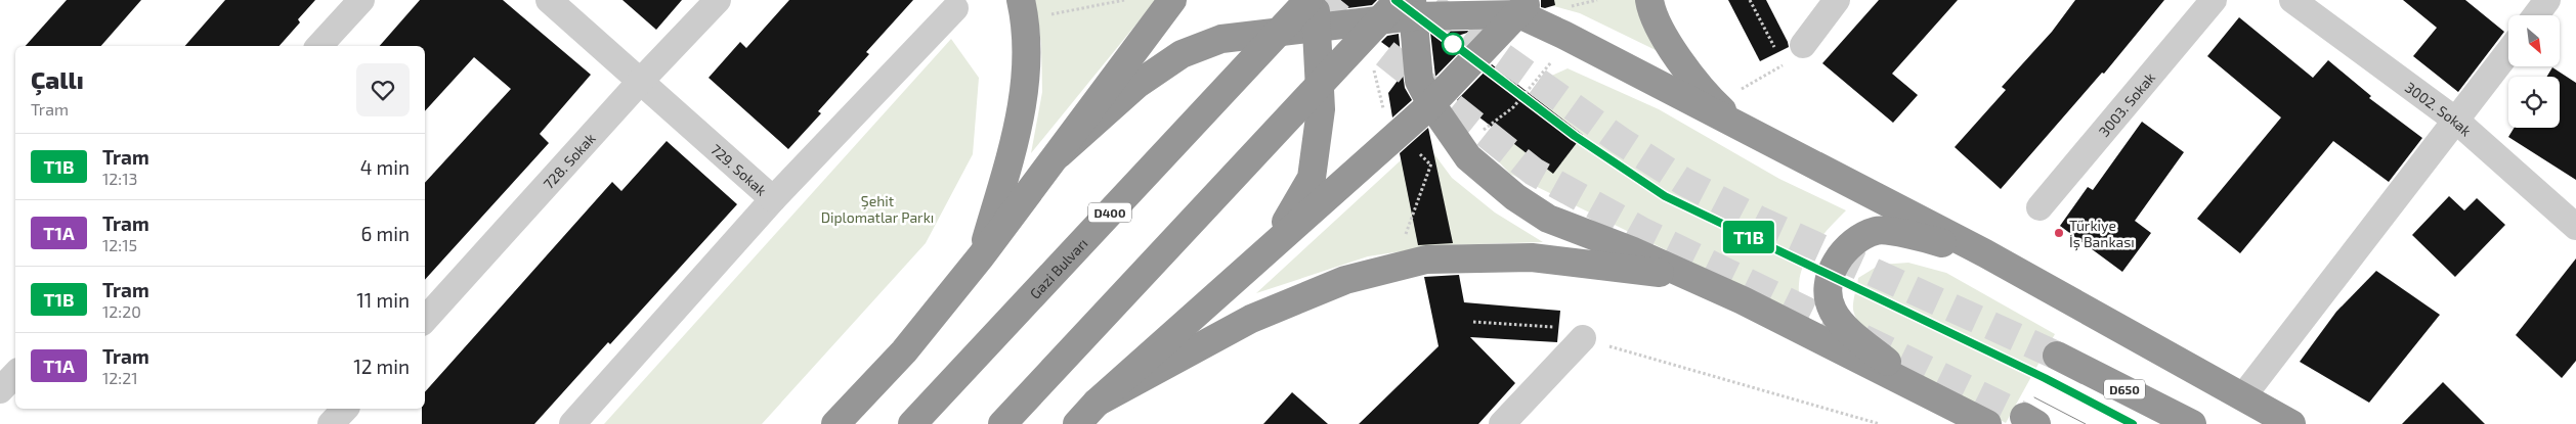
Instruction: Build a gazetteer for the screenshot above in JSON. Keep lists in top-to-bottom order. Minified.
{"streets":{"highway":["D400","Gazi Bulvarı","D650"],"street":["3003. Sokak","3002. Sokak","728. Sokak","729. Sokak"]},"crossings":[["728. Sokak","729. Sokak"]],"parks":["Şehit Diplomatlar Parkı"],"places":["Türkiye İş Bankası"],"lines":["tram line T1B"],"north":"bottom right","page":{"on_map":"T1B","heading":["Çallı","Tram"],"list":[{"mark":"T1B","name":"Tram","note":"12:13","value":"4 min"},{"mark":"T1A","name":"Tram","note":"12:15","value":"6 min"},{"mark":"T1B","name":"Tram","note":"12:20","value":"11 min"},{"mark":"T1A","name":"Tram","note":"12:21","value":"12 min"}]}}
